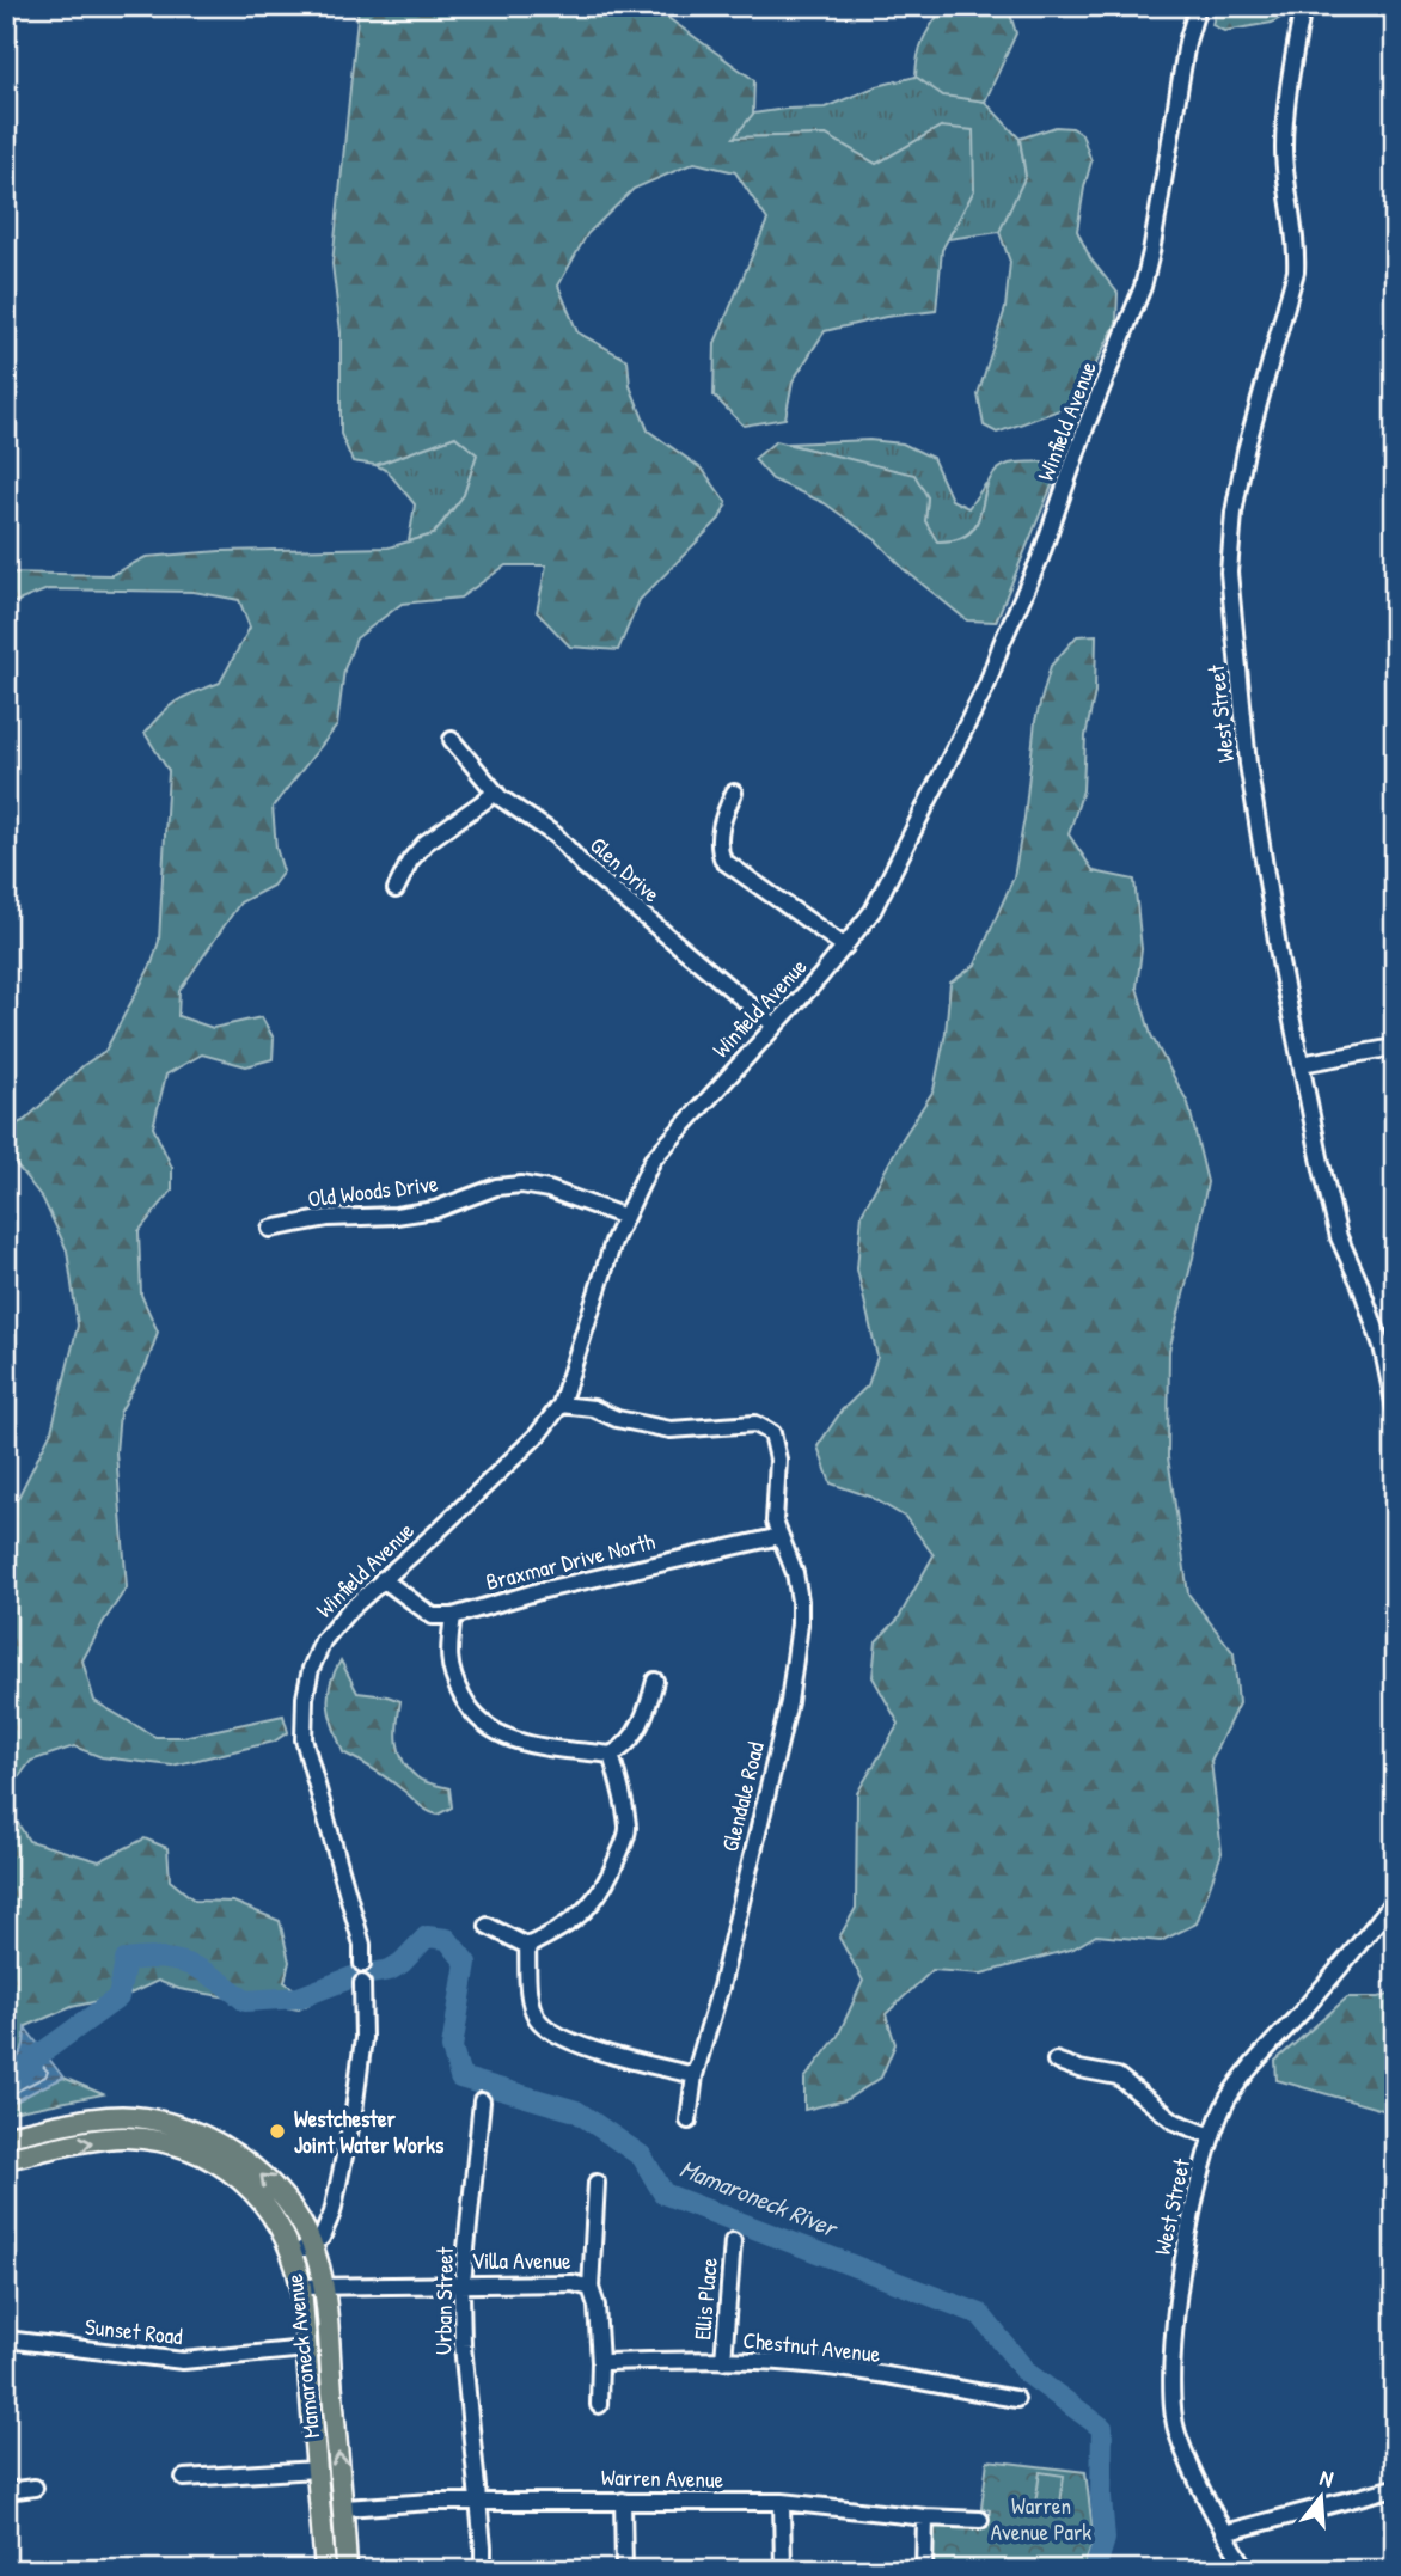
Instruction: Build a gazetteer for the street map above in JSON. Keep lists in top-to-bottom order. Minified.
{"streets":{"main road":["Mamaroneck Avenue"],"street":["Winfield Avenue","West Street","Glen Drive","Old Woods Drive","Braxmar Drive North","Glendale Road","Villa Avenue","Ellis Place","Urban Street","Sunset Road","Chestnut Avenue","Warren Avenue"]},"crossings":[["Winfield Avenue","Glen Drive"],["Winfield Avenue","Old Woods Drive"],["Winfield Avenue","Glendale Road"],["Braxmar Drive North","Glendale Road"],["Villa Avenue","Urban Street"],["Villa Avenue","Mamaroneck Avenue"],["Ellis Place","Chestnut Avenue"],["Urban Street","Warren Avenue"],["Sunset Road","Mamaroneck Avenue"],["Mamaroneck Avenue","Warren Avenue"]],"water":["Mamaroneck River"],"parks":["Warren Avenue Park"],"places":["Westchester Joint Water Works"],"north":"top"}
